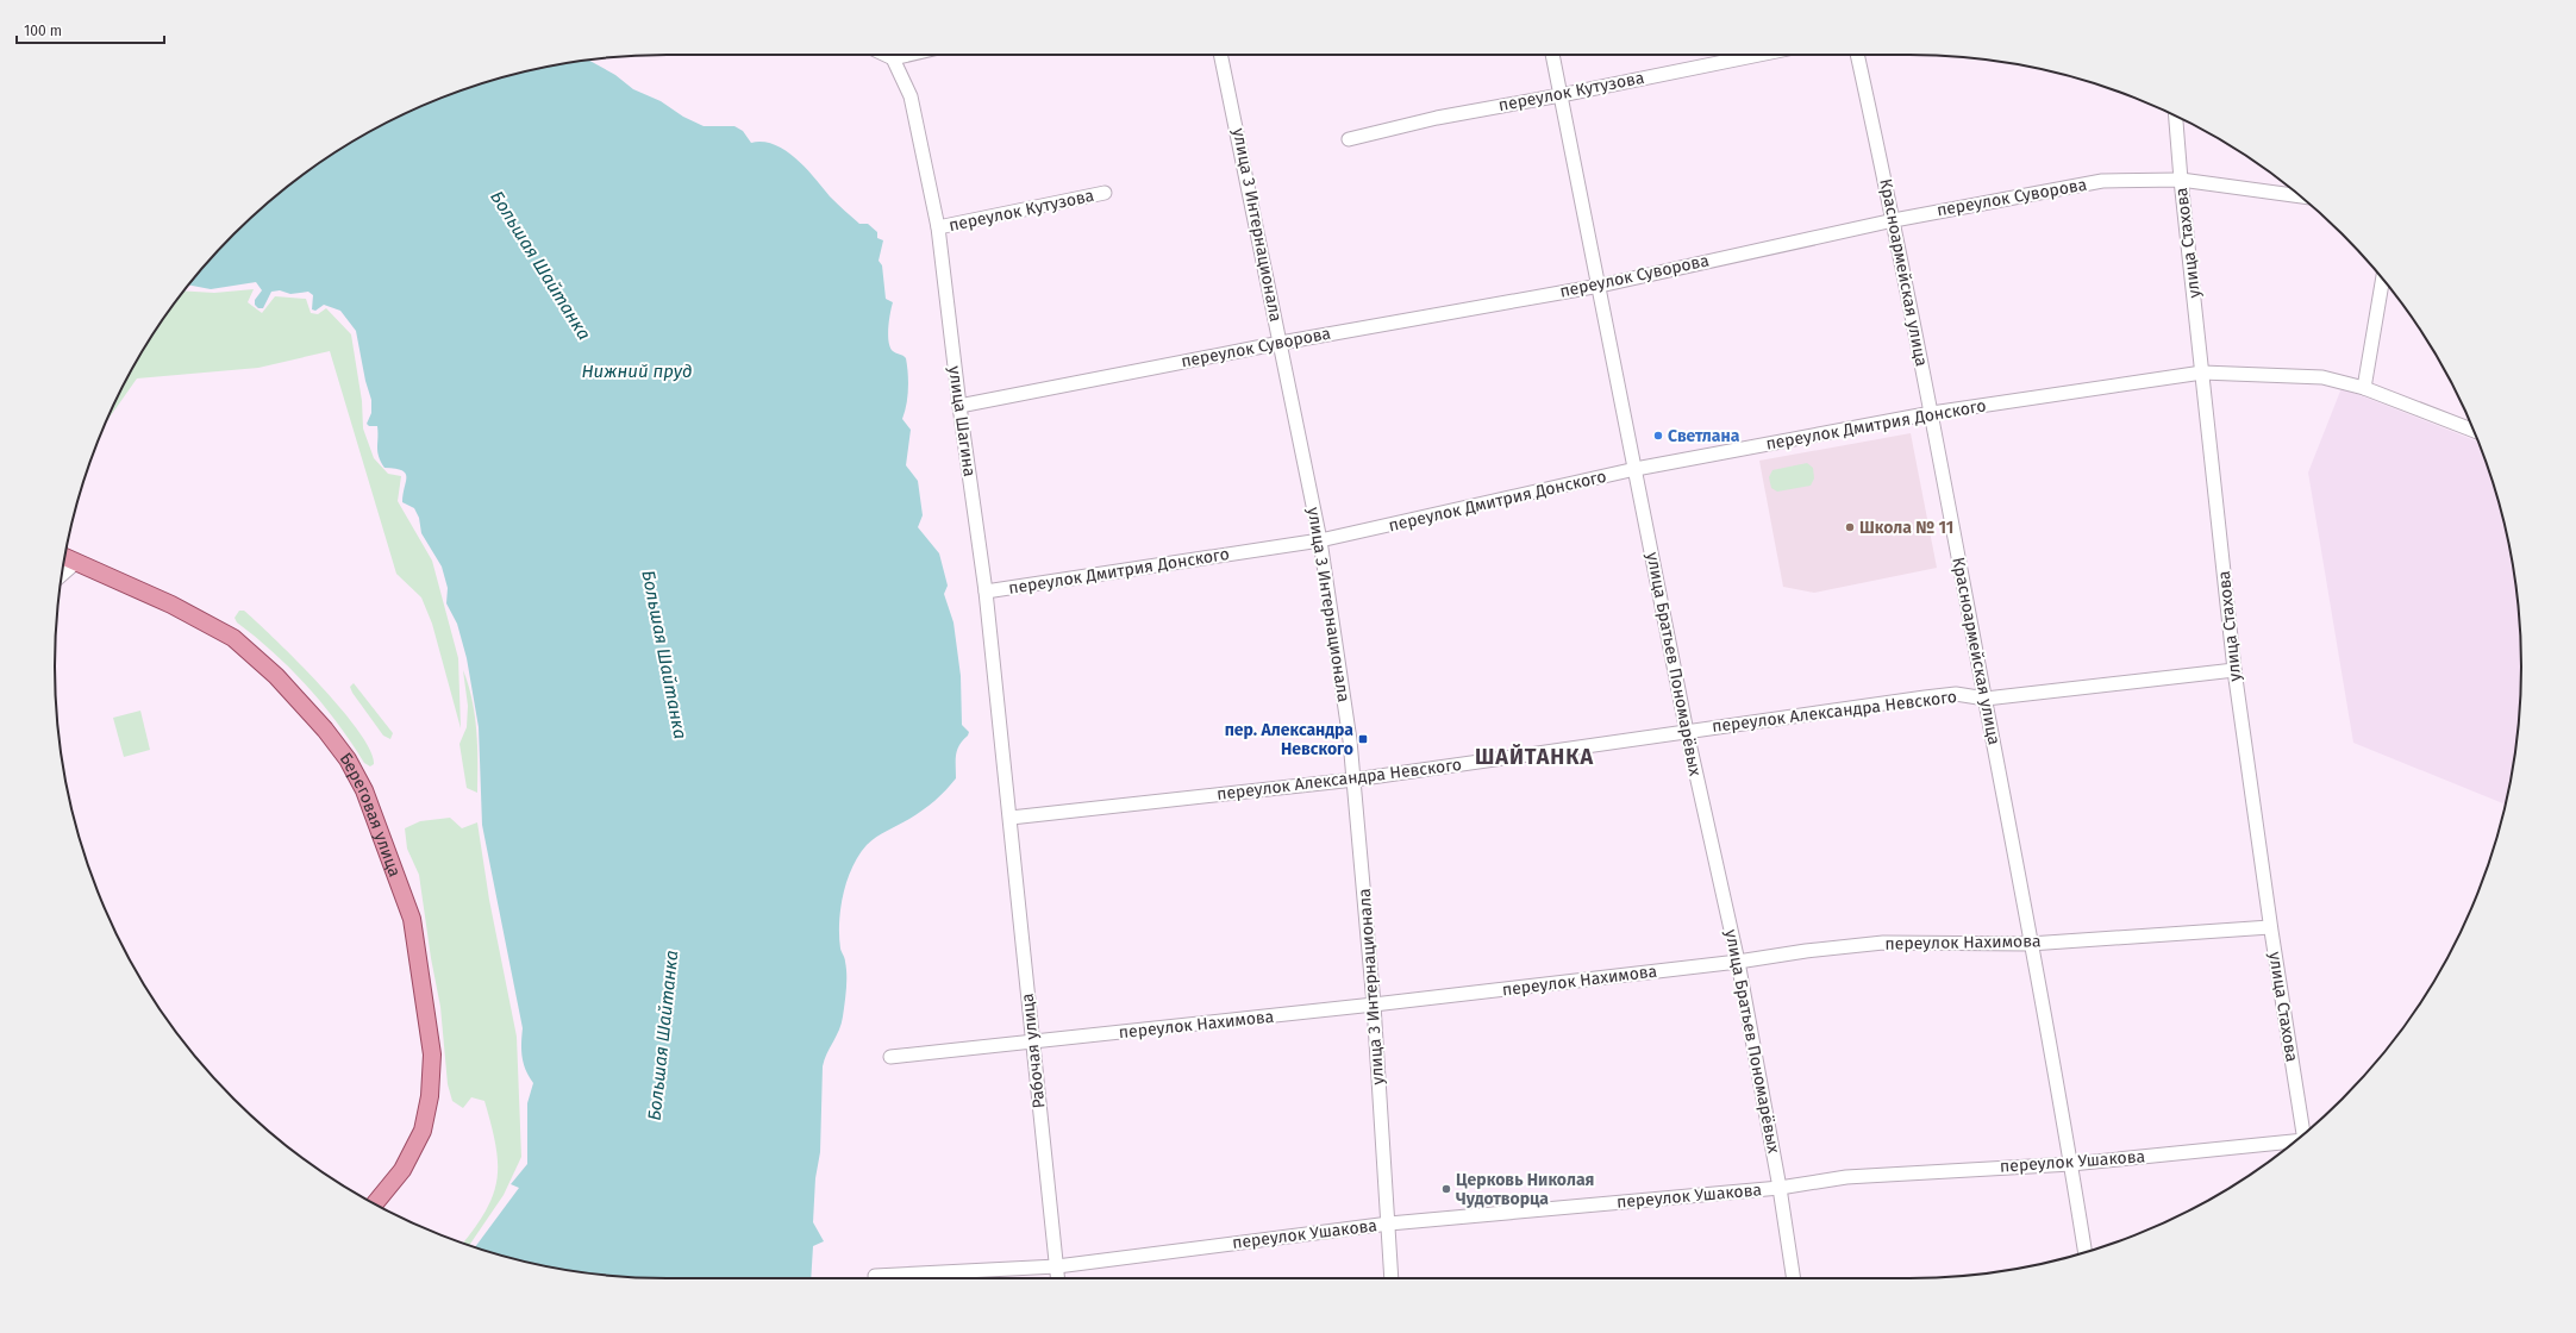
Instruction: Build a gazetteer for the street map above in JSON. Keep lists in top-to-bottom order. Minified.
{"streets":{"main road":["Береговая улица"],"street":["переулок Кутузова","переулок Суворова","улица 3 Интернационала","улица Стахова","Красноармейская улица","улица Шагина","переулок Дмитрия Донского","улица Братьев Пономарёвых","переулок Александра Невского","переулок Нахимова","Рабочая улица","переулок Ушакова"]},"crossings":[["переулок Кутузова","улица Шагина"],["переулок Кутузова","улица Братьев Пономарёвых"],["переулок Суворова","улица 3 Интернационала"],["переулок Суворова","улица Стахова"],["переулок Суворова","Красноармейская улица"],["переулок Суворова","улица Шагина"],["переулок Суворова","улица Братьев Пономарёвых"],["улица 3 Интернационала","переулок Дмитрия Донского"],["улица 3 Интернационала","переулок Александра Невского"],["улица 3 Интернационала","переулок Нахимова"],["улица 3 Интернационала","переулок Ушакова"],["улица Стахова","переулок Дмитрия Донского"],["улица Стахова","переулок Александра Невского"],["улица Стахова","переулок Нахимова"],["Красноармейская улица","переулок Дмитрия Донского"],["Красноармейская улица","переулок Александра Невского"],["Красноармейская улица","переулок Нахимова"],["Красноармейская улица","переулок Ушакова"],["улица Шагина","переулок Дмитрия Донского"],["улица Шагина","переулок Александра Невского"],["улица Шагина","Рабочая улица"],["переулок Дмитрия Донского","улица Братьев Пономарёвых"],["улица Братьев Пономарёвых","переулок Александра Невского"],["улица Братьев Пономарёвых","переулок Нахимова"],["улица Братьев Пономарёвых","переулок Ушакова"],["переулок Александра Невского","Рабочая улица"],["переулок Нахимова","Рабочая улица"],["Рабочая улица","переулок Ушакова"]],"districts":["ШАЙТАНКА"],"water":["Большая Шайтанка","Нижний пруд"],"places":{"other":["Светлана","Школа № 11","Церковь Николая Чудотворца"],"transit":["пер. Александра Невского"]},"scale_bar":"100 m"}
